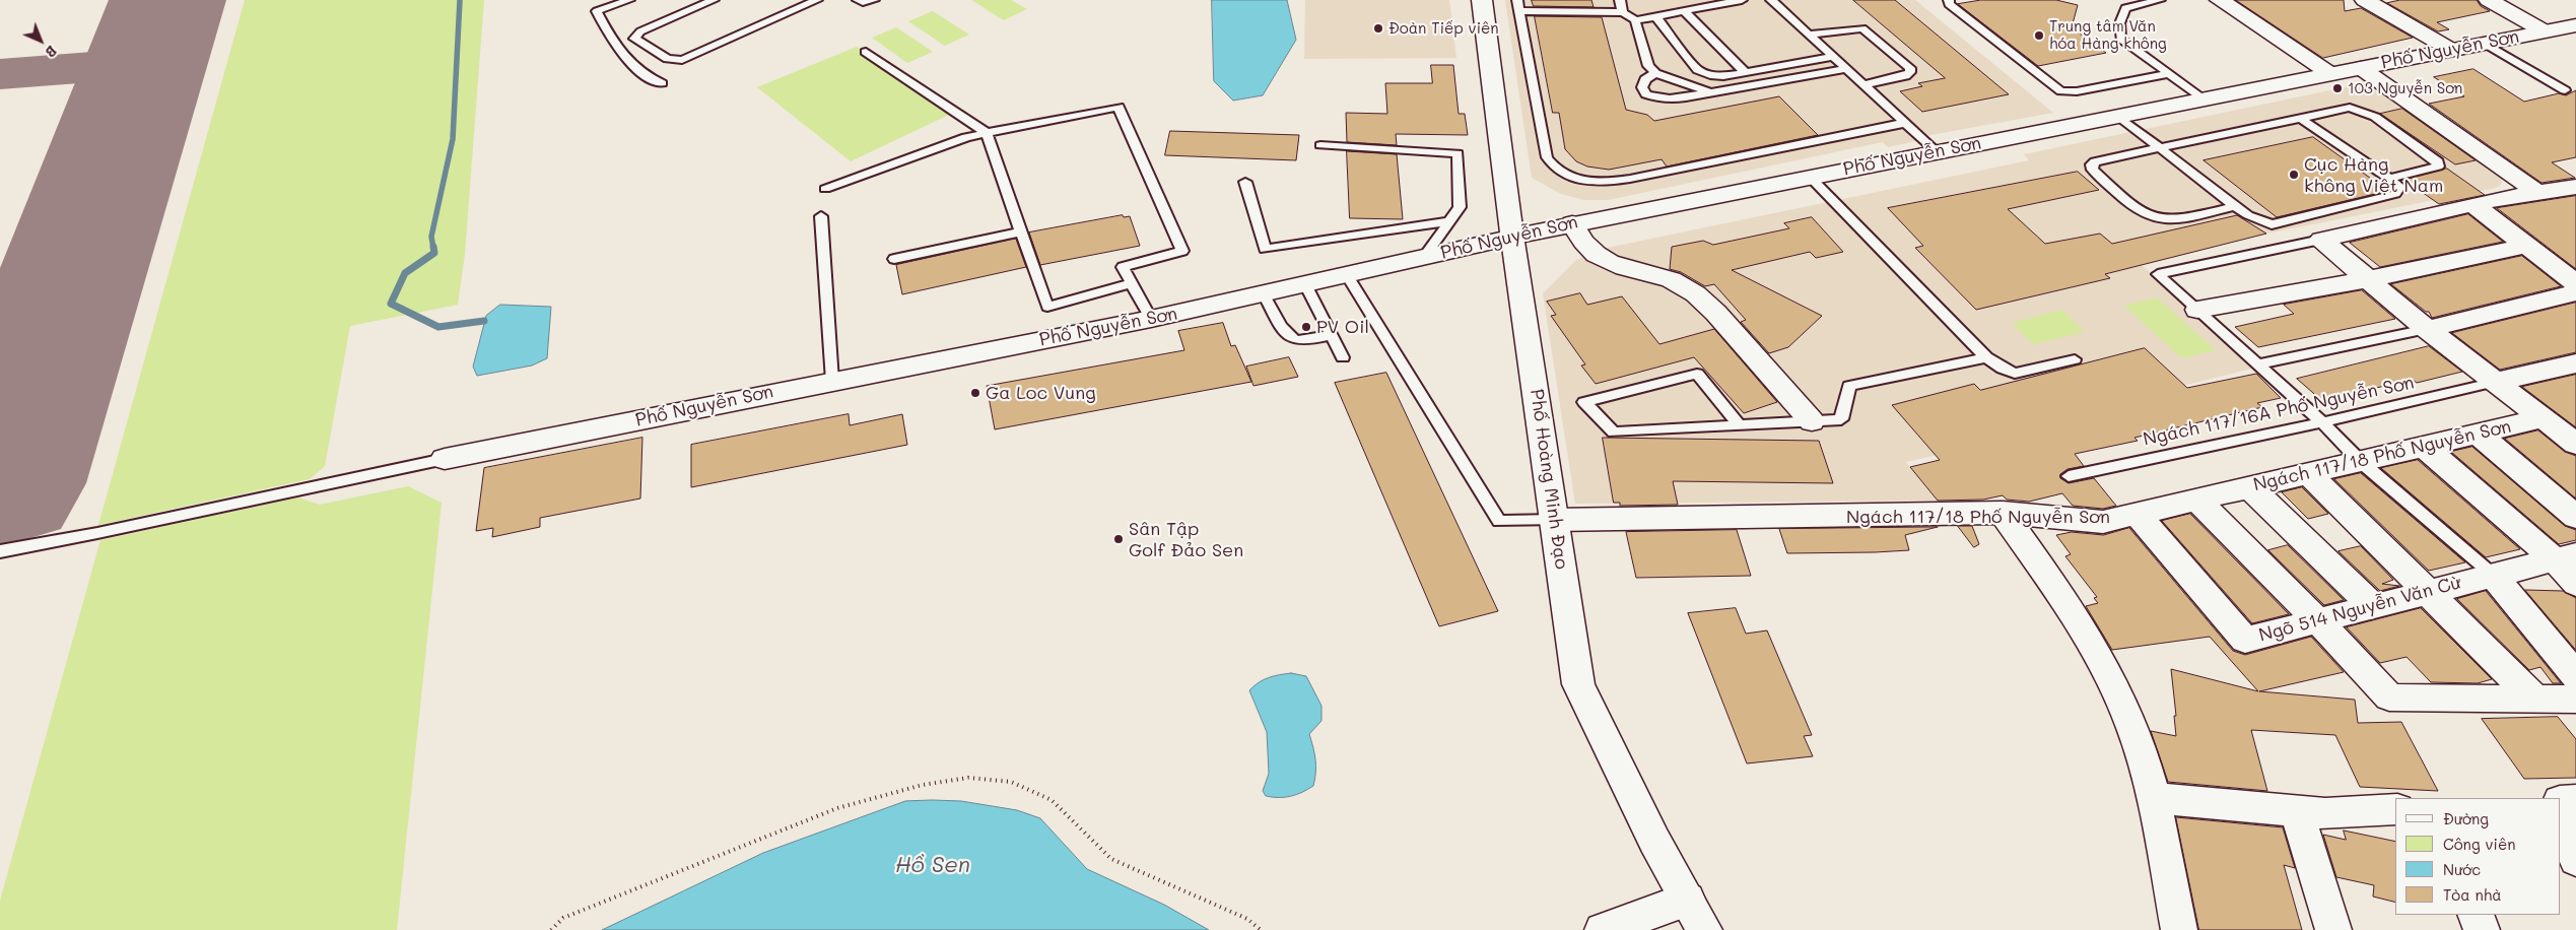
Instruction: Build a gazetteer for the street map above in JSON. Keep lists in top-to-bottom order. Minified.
{"streets":{"street":["Phố Nguyễn Sơn","Ngách 117/18 Phố Nguyễn Sơn","Phố Hoàng Minh Đạo","Ngõ 514 Nguyễn Văn Cừ"],"lane":["Ngách 117/16A Phố Nguyễn Sơn"]},"crossings":[["Phố Nguyễn Sơn","Phố Hoàng Minh Đạo"],["Ngách 117/18 Phố Nguyễn Sơn","Phố Hoàng Minh Đạo"],["Ngách 117/18 Phố Nguyễn Sơn","Ngõ 514 Nguyễn Văn Cừ"]],"water":["Hồ Sen"],"places":["Đoàn Tiếp viên","Trung tâm Văn hóa Hàng không","103 Nguyễn Sơn","Cục Hàng không Việt Nam","PV Oil","Ga Loc Vung","Sân Tập Golf Đảo Sen"],"legend":["Đường","Công viên","Nước","Tòa nhà"],"north":"bottom right"}
